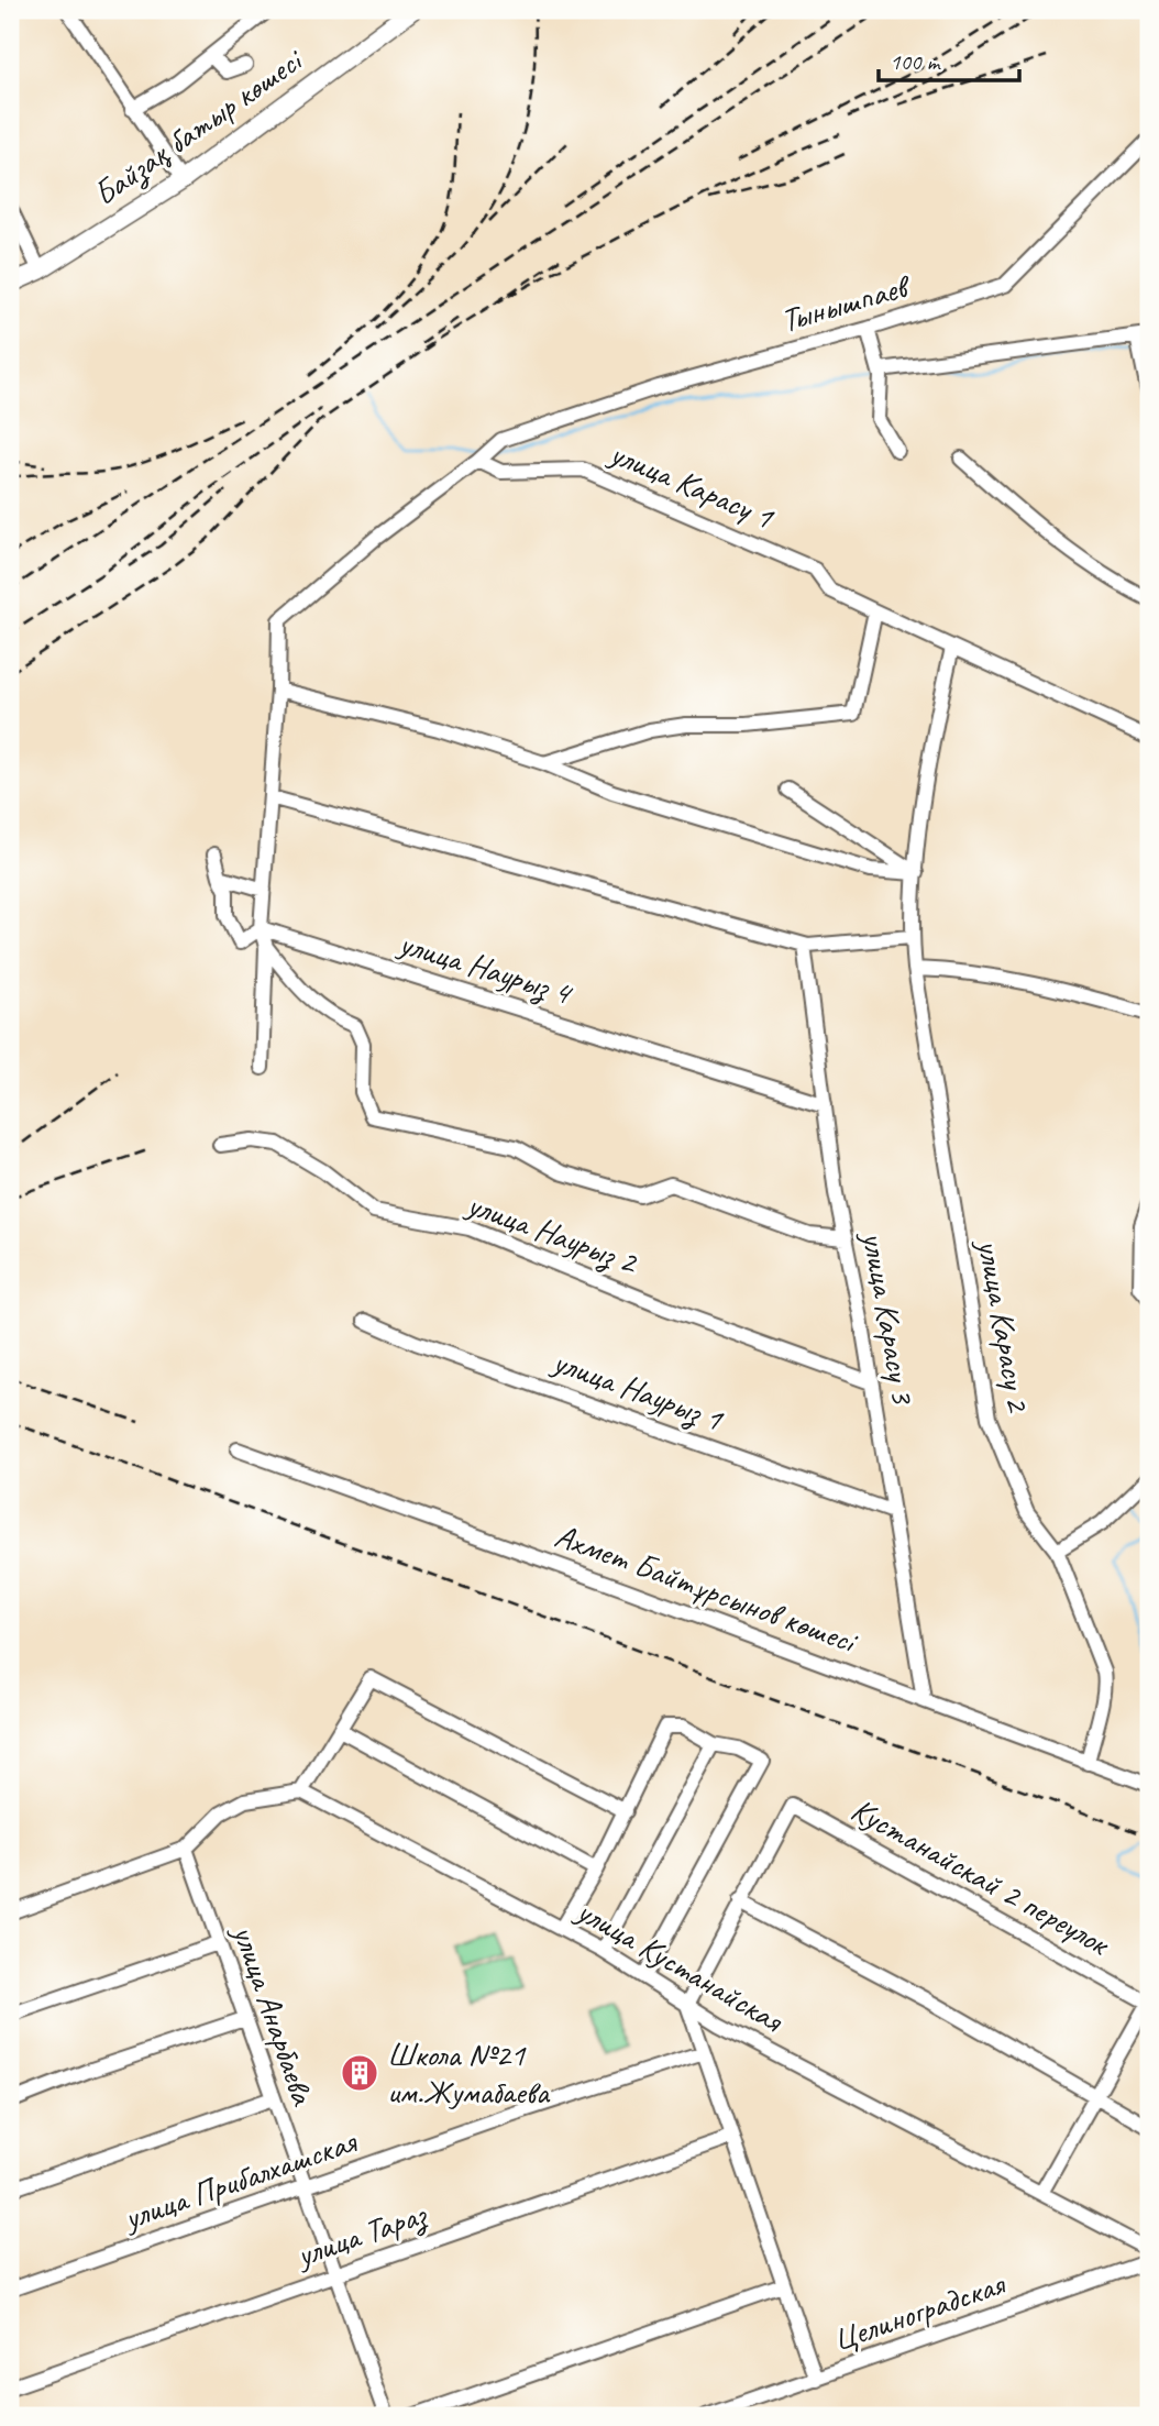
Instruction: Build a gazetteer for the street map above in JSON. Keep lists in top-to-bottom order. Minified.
{"streets":{"main road":["Байзақ батыр көшесі"],"street":["Тынышпаев","улица Карасу 1","улица Наурыз 4","улица Наурыз 2","улица Карасу 3","улица Карасу 2","улица Наурыз 1","Ахмет Байтұрсынов көшесі","Кустанайскай 2 переулок","улица Кустанайская","улица Анарбаева","улица Прибалхашская","улица Тараз","Целиноградская"]},"crossings":[["Тынышпаев","улица Карасу 1"],["улица Карасу 1","улица Карасу 2"],["улица Наурыз 4","улица Карасу 3"],["улица Наурыз 2","улица Карасу 3"],["улица Карасу 3","улица Наурыз 1"],["улица Карасу 3","Ахмет Байтұрсынов көшесі"],["улица Карасу 2","Ахмет Байтұрсынов көшесі"],["Кустанайскай 2 переулок","улица Кустанайская"],["улица Анарбаева","улица Прибалхашская"],["улица Анарбаева","улица Тараз"]],"places":{"building":["Школа №21 им.Жумабаева"]},"scale_bar":"100 m"}
